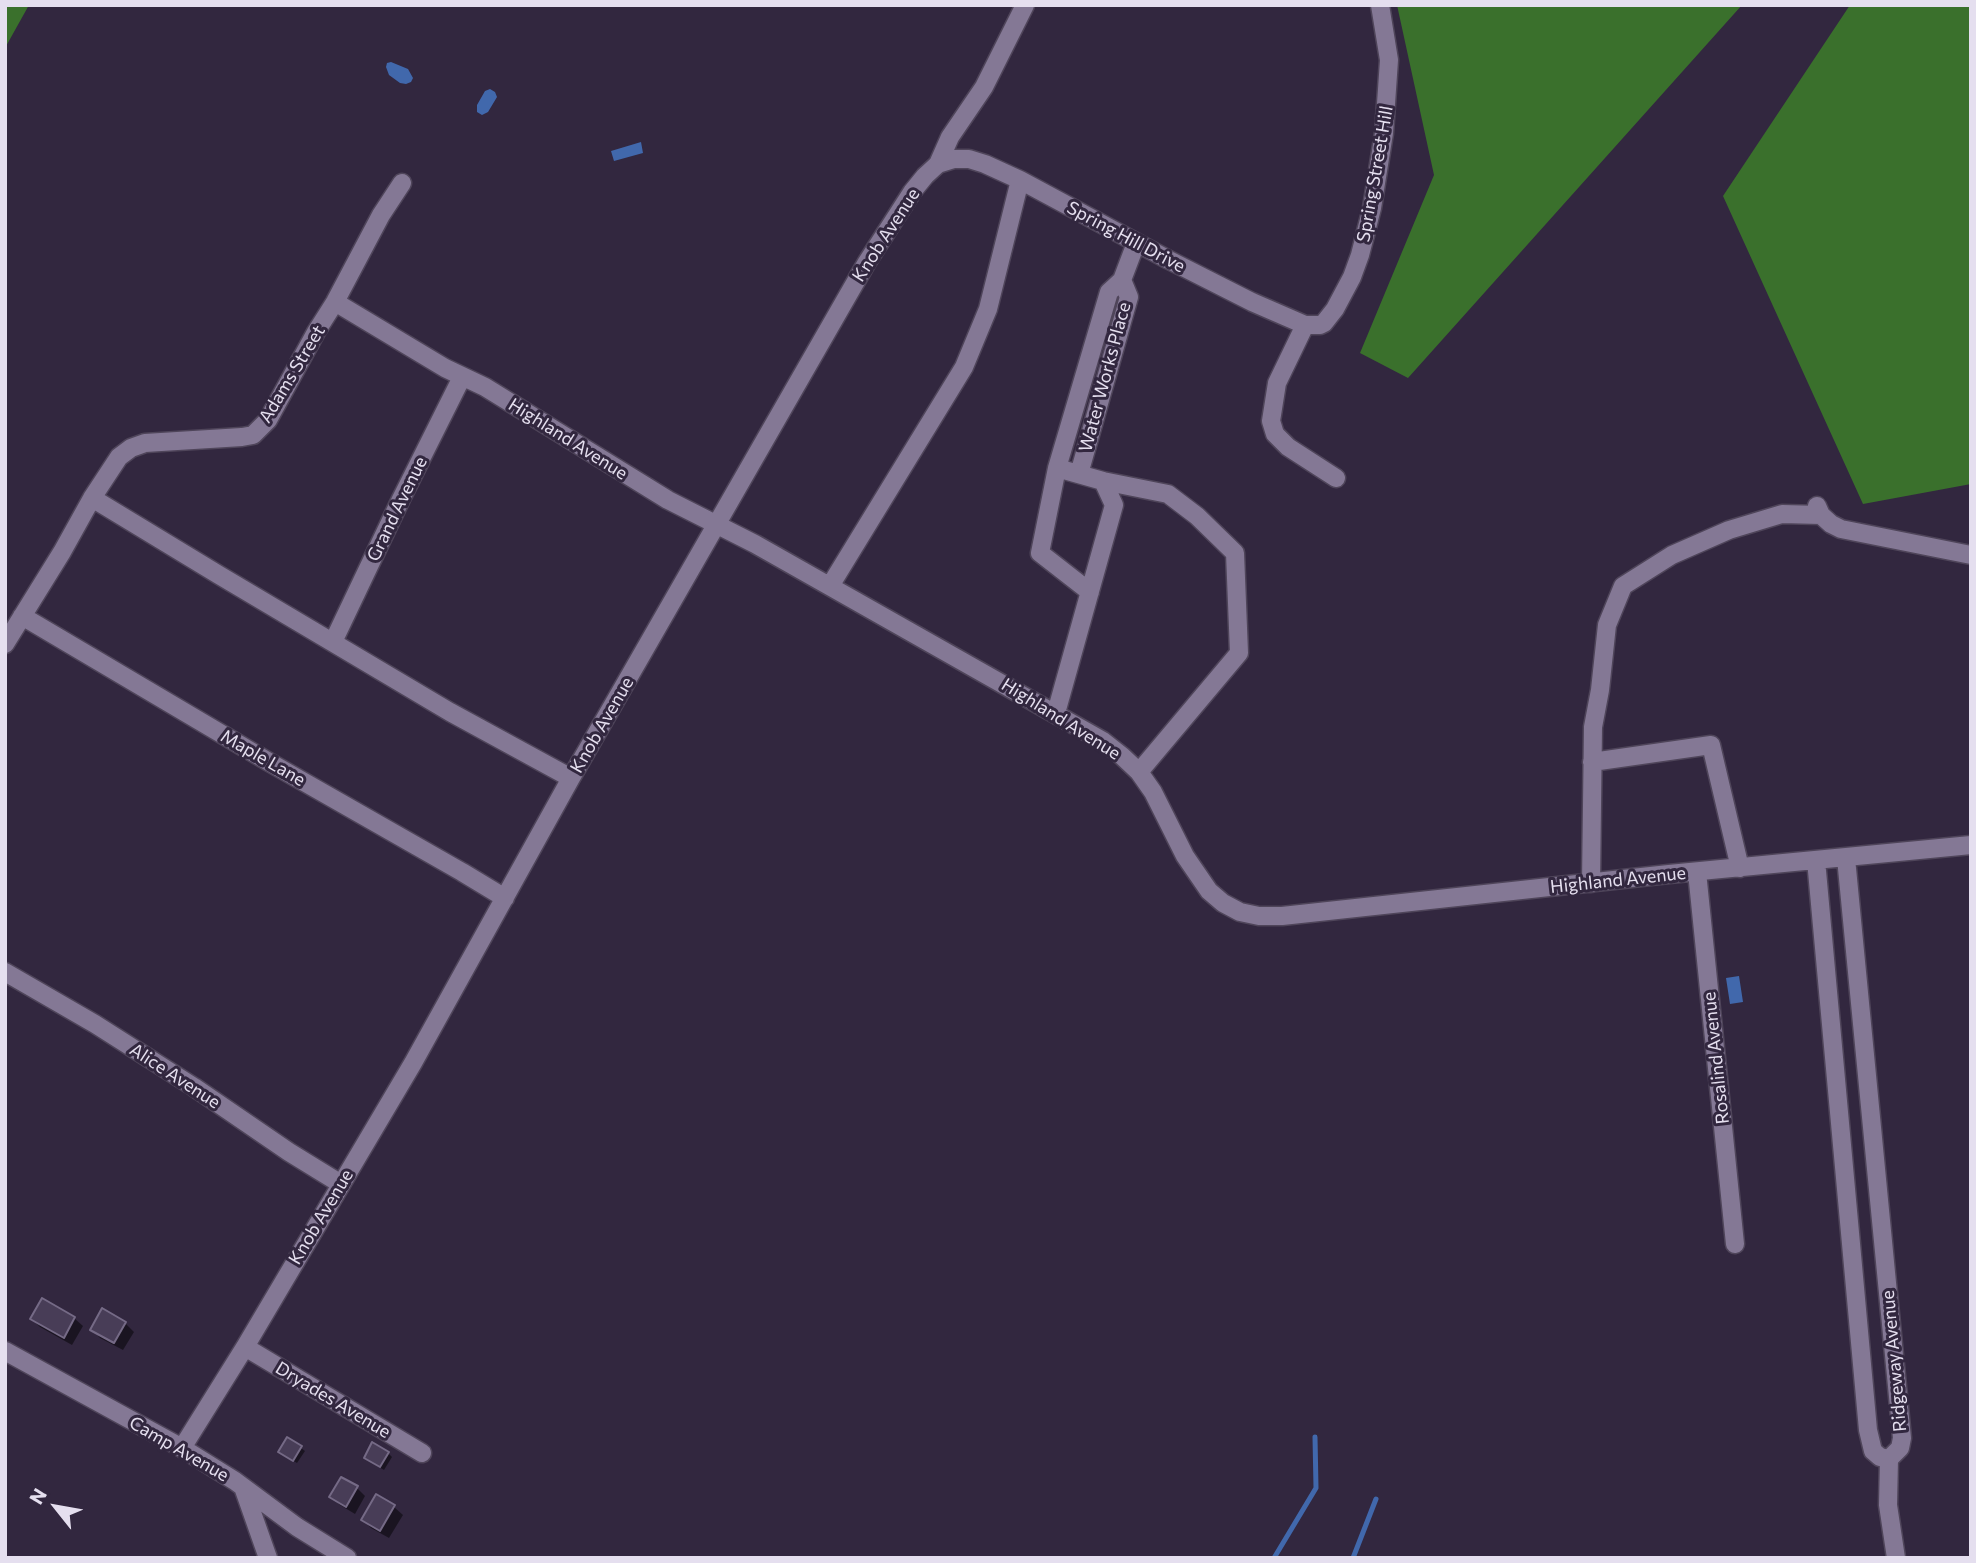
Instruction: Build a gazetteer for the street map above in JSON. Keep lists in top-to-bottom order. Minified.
{"streets":{"street":["Spring Street Hill","Knob Avenue","Spring Hill Drive","Adams Street","Water Works Place","Highland Avenue","Grand Avenue","Maple Lane","Rosalind Avenue","Alice Avenue","Ridgeway Avenue","Dryades Avenue","Camp Avenue"]},"crossings":[["Spring Street Hill","Spring Hill Drive"],["Knob Avenue","Spring Hill Drive"],["Knob Avenue","Highland Avenue"],["Knob Avenue","Maple Lane"],["Knob Avenue","Alice Avenue"],["Knob Avenue","Dryades Avenue"],["Knob Avenue","Camp Avenue"],["Spring Hill Drive","Water Works Place"],["Adams Street","Highland Avenue"],["Adams Street","Maple Lane"],["Water Works Place","Highland Avenue"],["Highland Avenue","Grand Avenue"],["Highland Avenue","Rosalind Avenue"],["Highland Avenue","Ridgeway Avenue"]],"north":"top left"}
